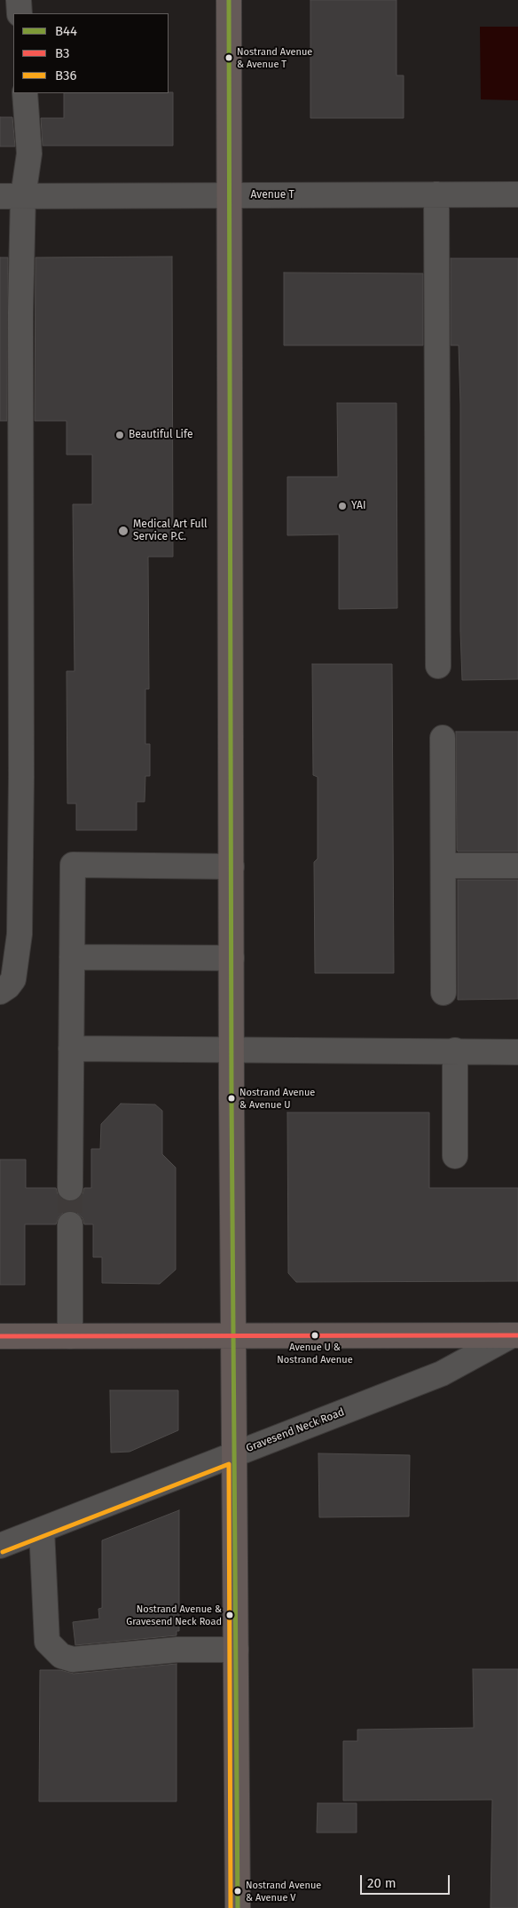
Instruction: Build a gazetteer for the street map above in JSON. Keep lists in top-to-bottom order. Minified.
{"streets":{"street":["Avenue T","Gravesend Neck Road"]},"places":["Nostrand Avenue & Avenue T","Beautiful Life","YAI","Medical Art Full Service P.C.","Nostrand Avenue & Avenue U","Avenue U & Nostrand Avenue","Nostrand Avenue & Gravesend Neck Road","Nostrand Avenue & Avenue V"],"lines":["transit line B44","transit line B3","transit line B36"],"legend":["B44","B3","B36"],"scale_bar":"20 m"}
